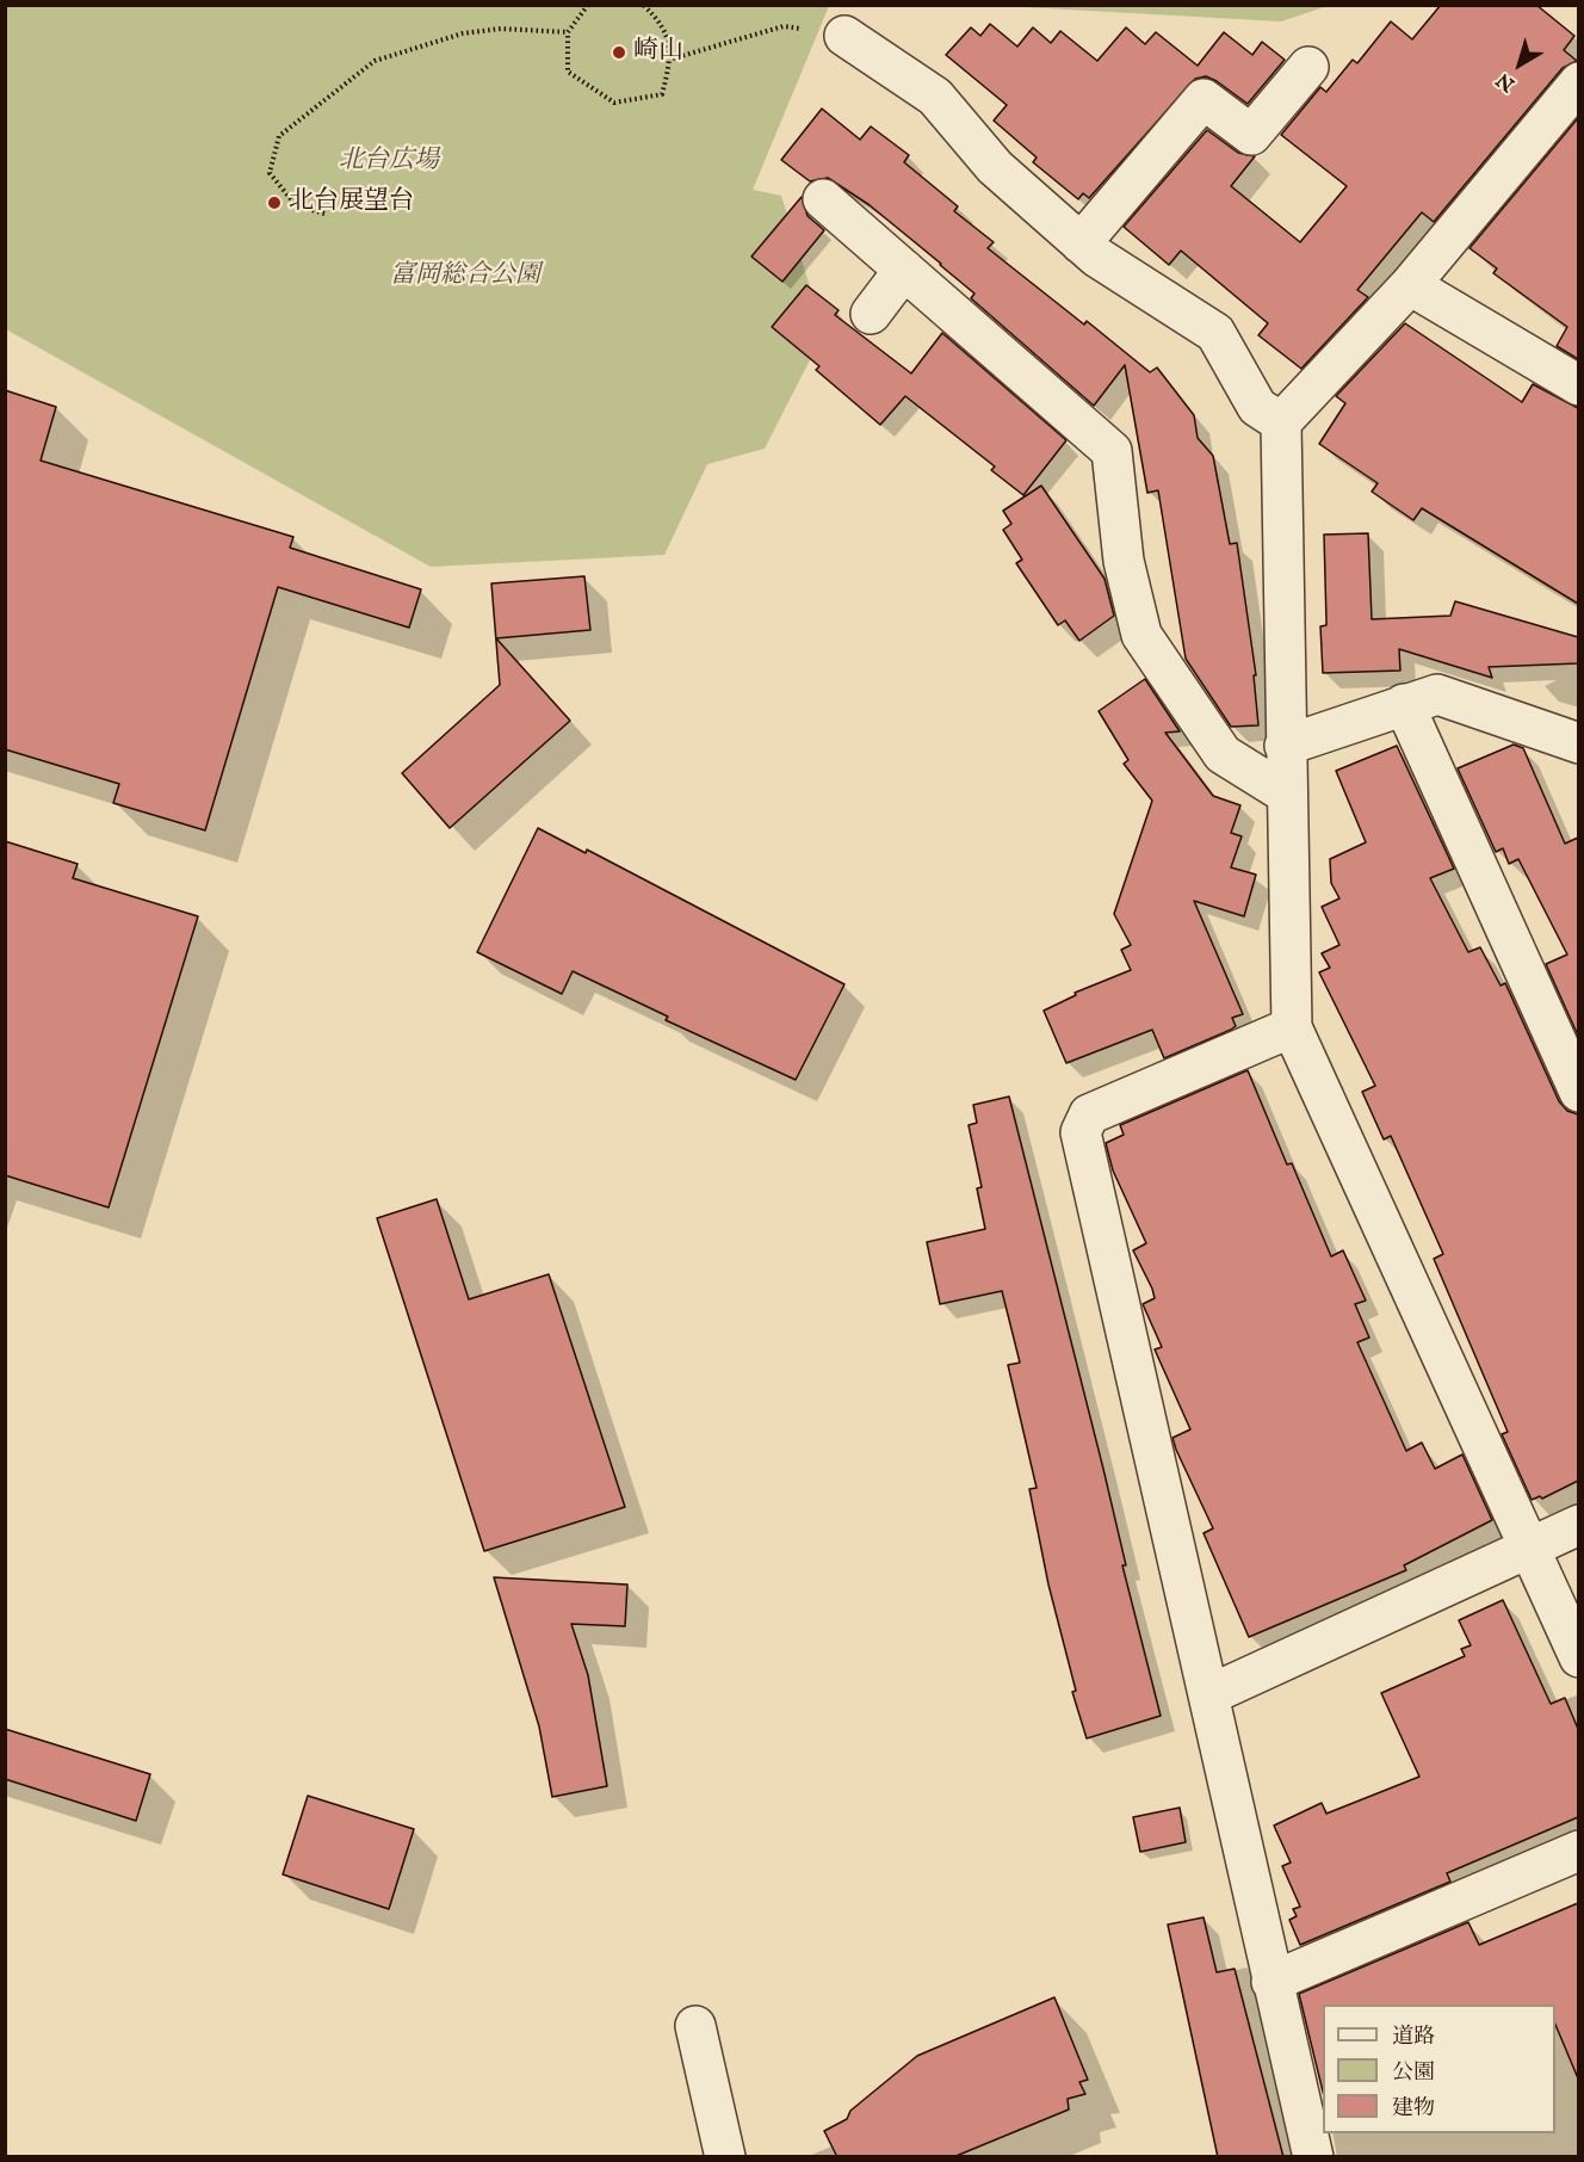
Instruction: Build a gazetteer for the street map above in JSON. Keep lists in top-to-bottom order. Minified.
{"parks":["北台広場","富岡総合公園"],"places":["崎山","北台展望台"],"legend":["道路","公園","建物"],"north":"bottom left"}
